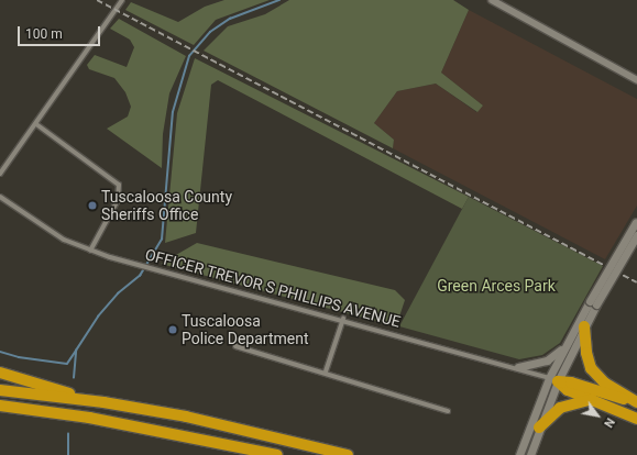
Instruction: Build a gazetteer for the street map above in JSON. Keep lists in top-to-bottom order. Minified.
{"streets":{"street":["OFFICER TREVOR S PHILLIPS AVENUE"]},"parks":["Green Arces Park"],"places":["Tuscaloosa County Sheriffs Office","Tuscaloosa Police Department"],"scale_bar":"100 m","north":"bottom right"}
